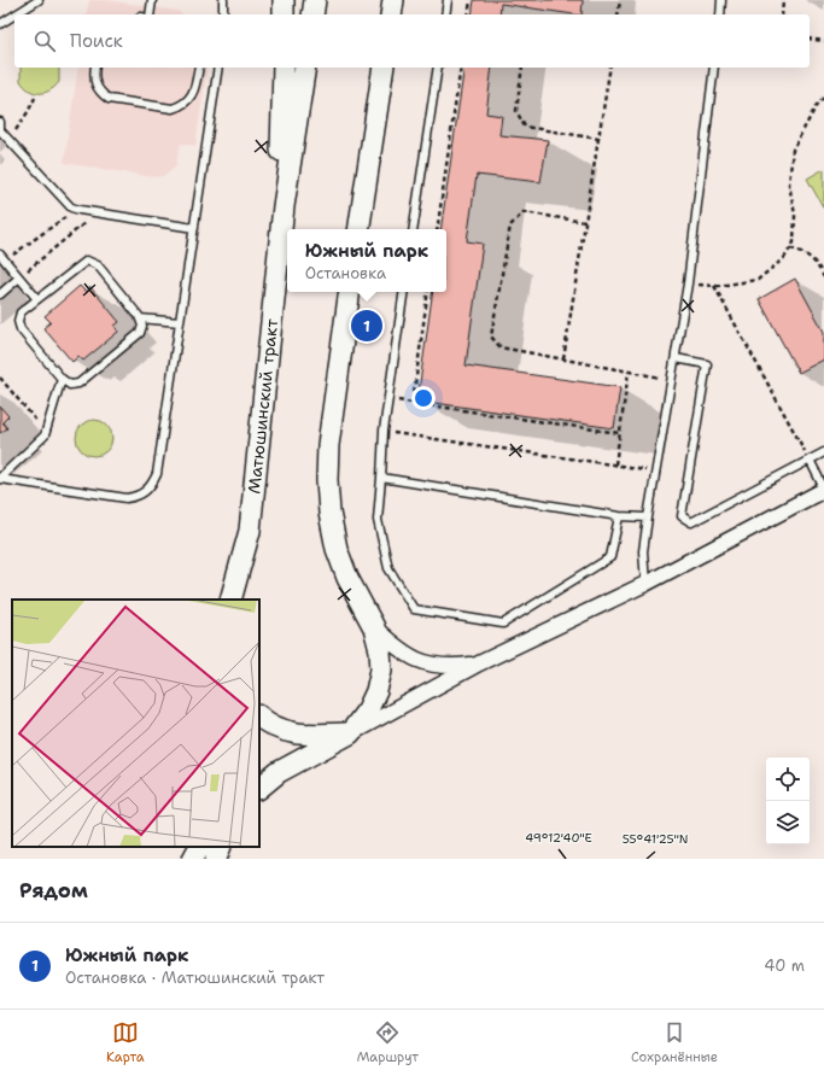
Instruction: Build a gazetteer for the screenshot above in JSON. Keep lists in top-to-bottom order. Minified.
{"streets":{"street":["Матюшинский тракт"]},"page":{"search":"Поиск","popup":["Южный парк","Остановка"],"pins":"1","heading":"Рядом","list":[{"mark":"1","name":"Южный парк","note":"Остановка · Матюшинский тракт","value":"40 m"}],"nav":["Карта","Маршрут","Сохранённые"]},"coordinates":["49°12'40\"E","55°41'25\"N"]}
